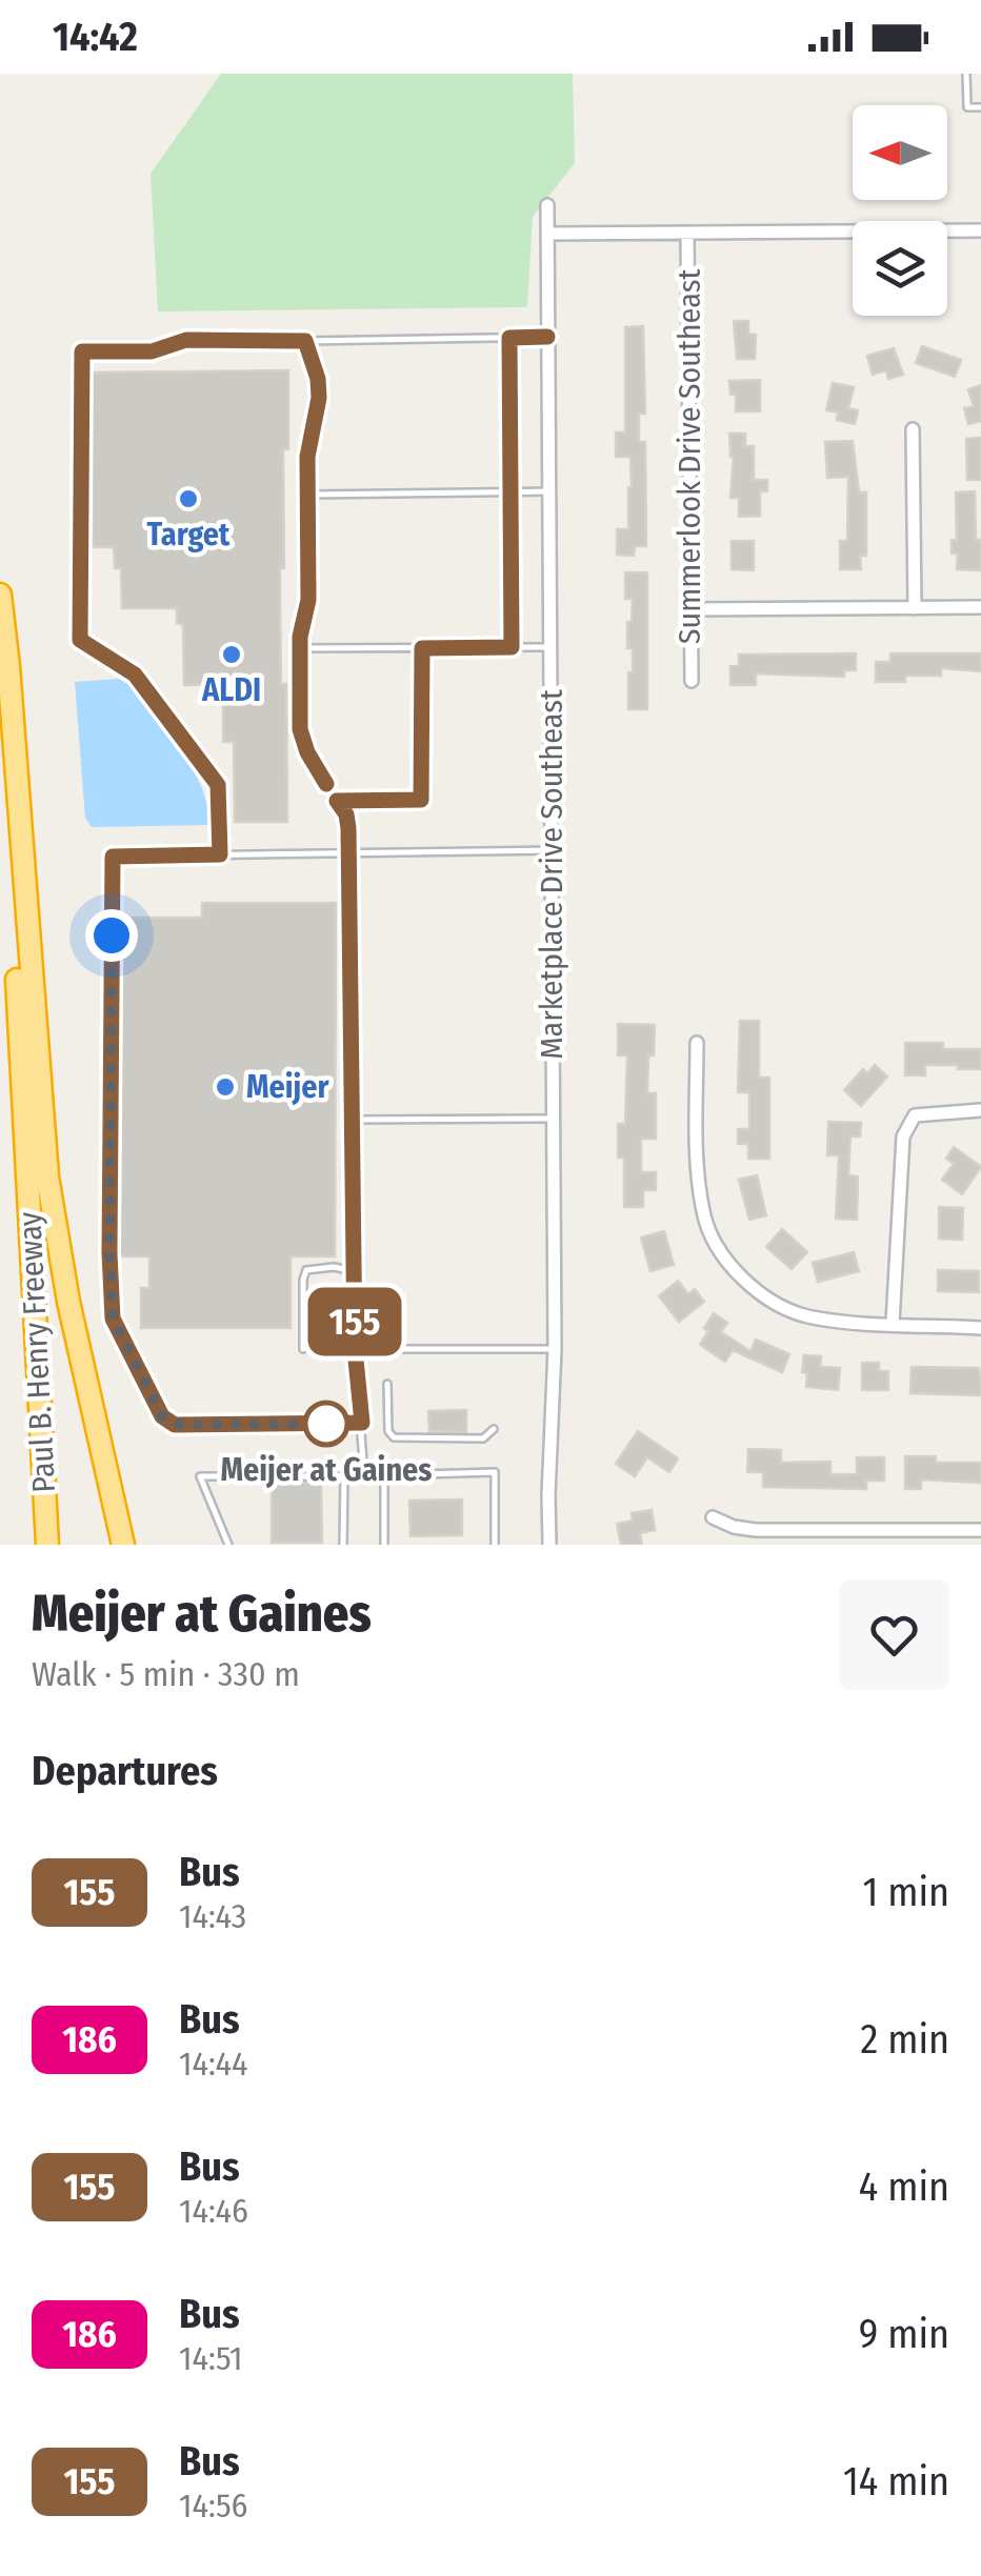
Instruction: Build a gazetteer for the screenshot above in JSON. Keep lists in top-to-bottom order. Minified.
{"streets":{"highway":["Paul B. Henry Freeway"],"street":["Summerlook Drive Southeast","Marketplace Drive Southeast"]},"places":["Target","ALDI","Meijer","Meijer at Gaines"],"lines":["bus line 155"],"north":"left","page":{"status":"14:42","on_map":"155","heading":[["Meijer at Gaines","Walk · 5 min · 330 m"],"Departures"],"list":[{"mark":"155","name":"Bus","note":"14:43","value":"1 min"},{"mark":"186","name":"Bus","note":"14:44","value":"2 min"},{"mark":"155","name":"Bus","note":"14:46","value":"4 min"},{"mark":"186","name":"Bus","note":"14:51","value":"9 min"},{"mark":"155","name":"Bus","note":"14:56","value":"14 min"}]}}
